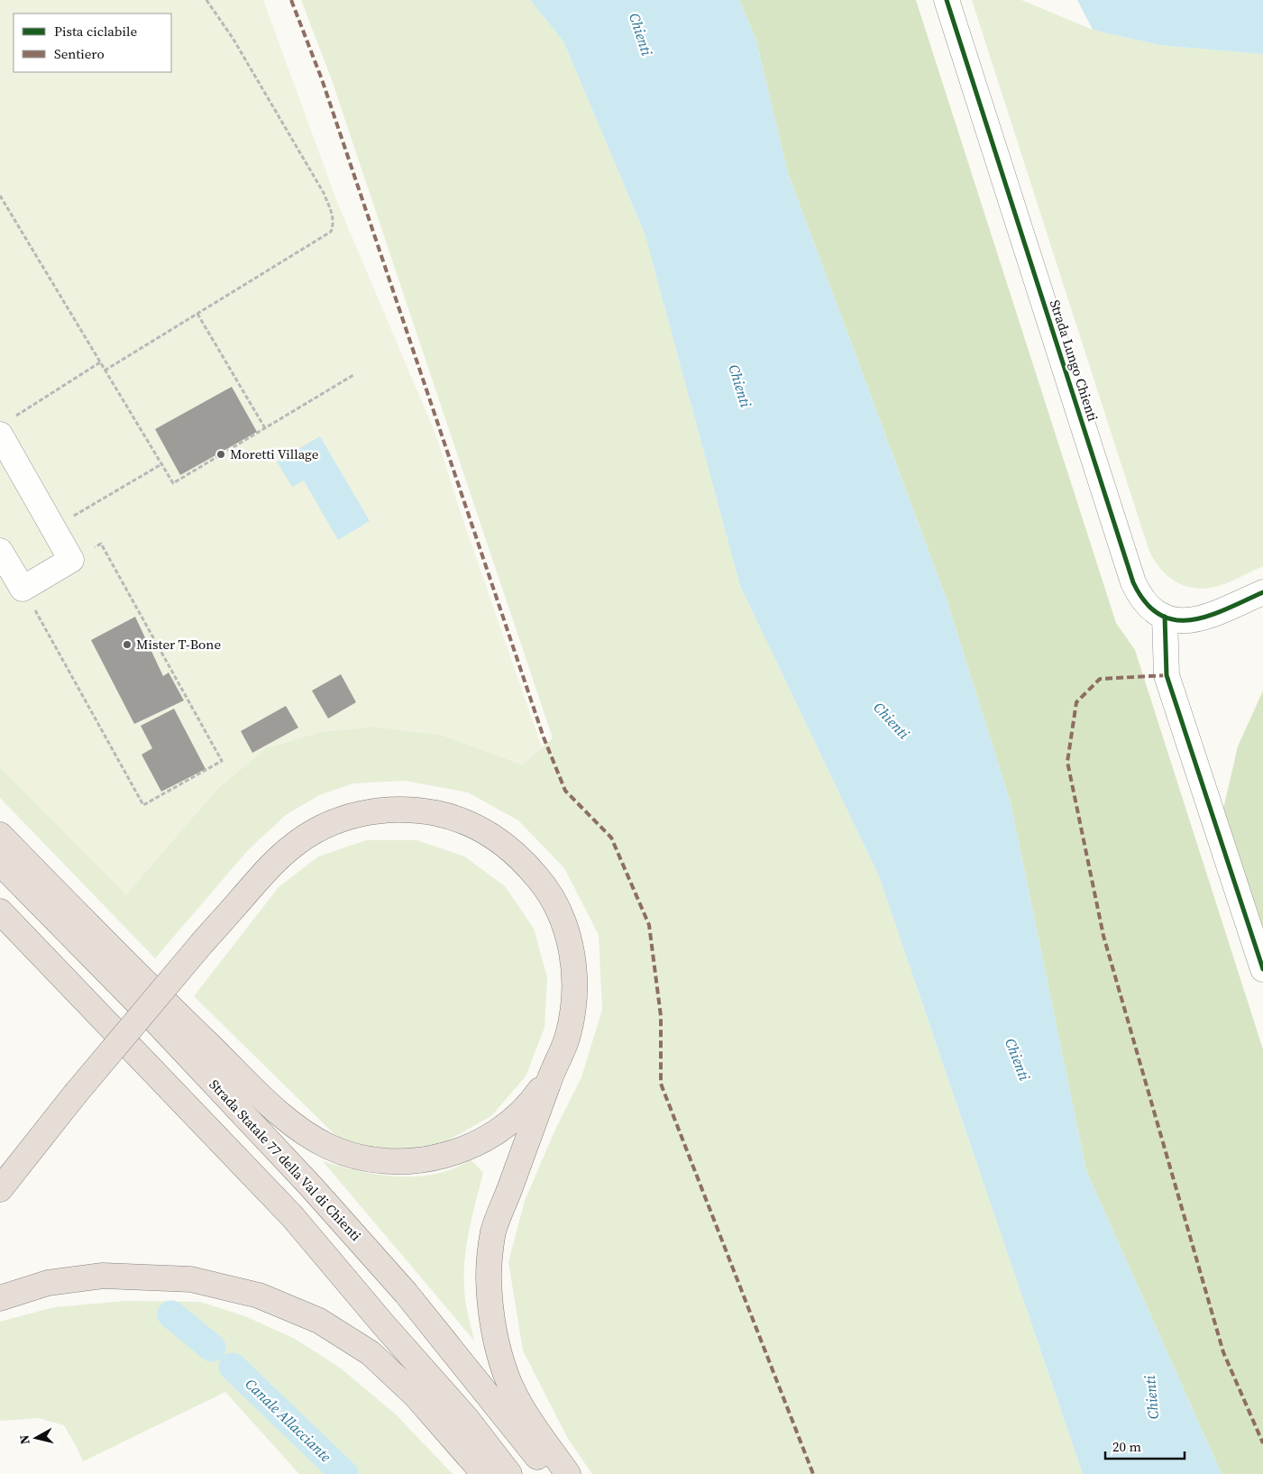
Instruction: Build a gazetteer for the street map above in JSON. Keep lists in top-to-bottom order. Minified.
{"streets":{"highway":["Strada Statale 77 della Val di Chienti"],"street":["Strada Lungo Chienti"]},"water":["Chienti","Canale Allacciante"],"places":["Moretti Village","Mister T-Bone"],"legend":["Pista ciclabile","Sentiero"],"scale_bar":"20 m","north":"left"}
